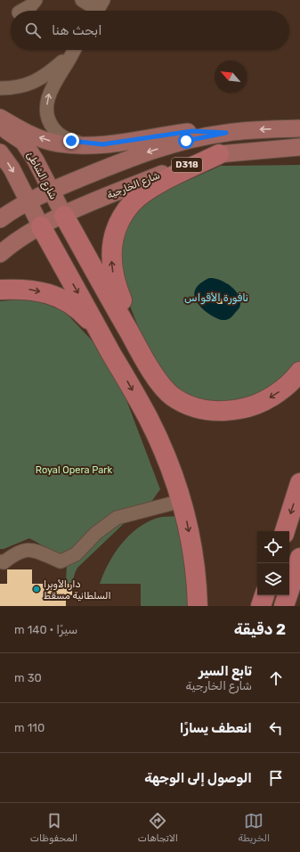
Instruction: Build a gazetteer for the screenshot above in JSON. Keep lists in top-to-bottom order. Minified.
{"streets":{"main road":["D318","شارع الشاطئ","شارع الخارجية"]},"crossings":[["D318","شارع الشاطئ"],["شارع الشاطئ","شارع الخارجية"]],"water":["نافورة الأقواس"],"parks":["Royal Opera Park"],"places":["دار الأوبرا السلطانية مسقط"],"north":"top left","page":{"search":"ابحث هنا","heading":["2 دقيقة","سيرًا · 140 m"],"list":[["تابع السير","شارع الخارجية","30 m"],["انعطف يسارًا","110 m"],"الوصول إلى الوجهة"],"nav":["الخريطة","الاتجاهات","المحفوظات"]}}
